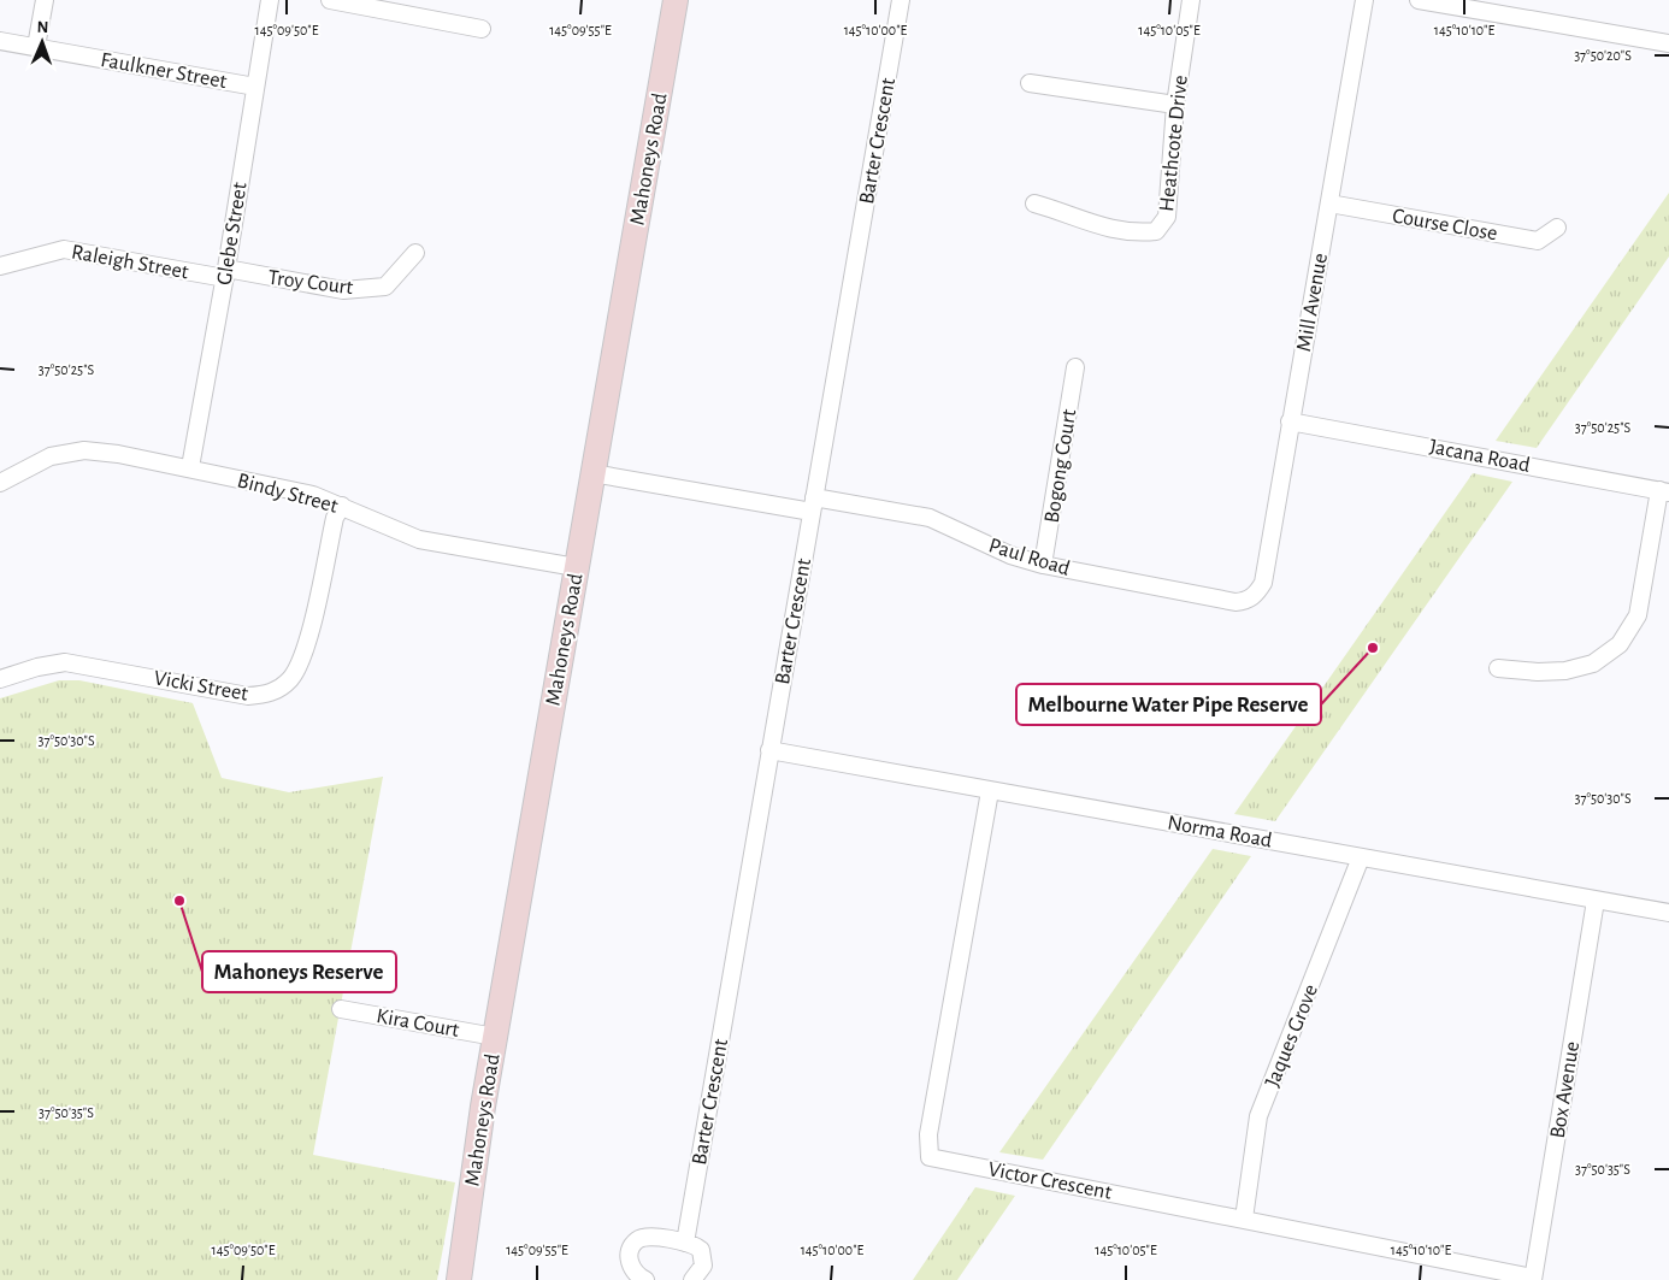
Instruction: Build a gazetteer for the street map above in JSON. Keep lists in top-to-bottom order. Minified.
{"streets":{"main road":["Mahoneys Road"],"street":["Faulkner Street","Barter Crescent","Heathcote Drive","Course Close","Glebe Street","Raleigh Street","Troy Court","Mill Avenue","Jacana Road","Bogong Court","Bindy Street","Paul Road","Vicki Street","Norma Road","Kira Court","Jaques Grove","Box Avenue","Victor Crescent"]},"crossings":[["Faulkner Street","Glebe Street"],["Barter Crescent","Paul Road"],["Barter Crescent","Norma Road"],["Mahoneys Road","Bindy Street"],["Mahoneys Road","Paul Road"],["Mahoneys Road","Kira Court"],["Course Close","Mill Avenue"],["Glebe Street","Raleigh Street"],["Glebe Street","Troy Court"],["Glebe Street","Bindy Street"],["Raleigh Street","Troy Court"],["Mill Avenue","Jacana Road"],["Mill Avenue","Paul Road"],["Bogong Court","Paul Road"],["Bindy Street","Vicki Street"],["Norma Road","Jaques Grove"],["Norma Road","Box Avenue"],["Norma Road","Victor Crescent"],["Jaques Grove","Victor Crescent"],["Box Avenue","Victor Crescent"]],"places":["Melbourne Water Pipe Reserve","Mahoneys Reserve"],"north":"top","coordinates":["145°09'50\"E","145°09'55\"E","145°10'00\"E","145°10'05\"E","145°10'10\"E","37°50'20\"S","37°50'25\"S","37°50'30\"S","37°50'35\"S"]}
